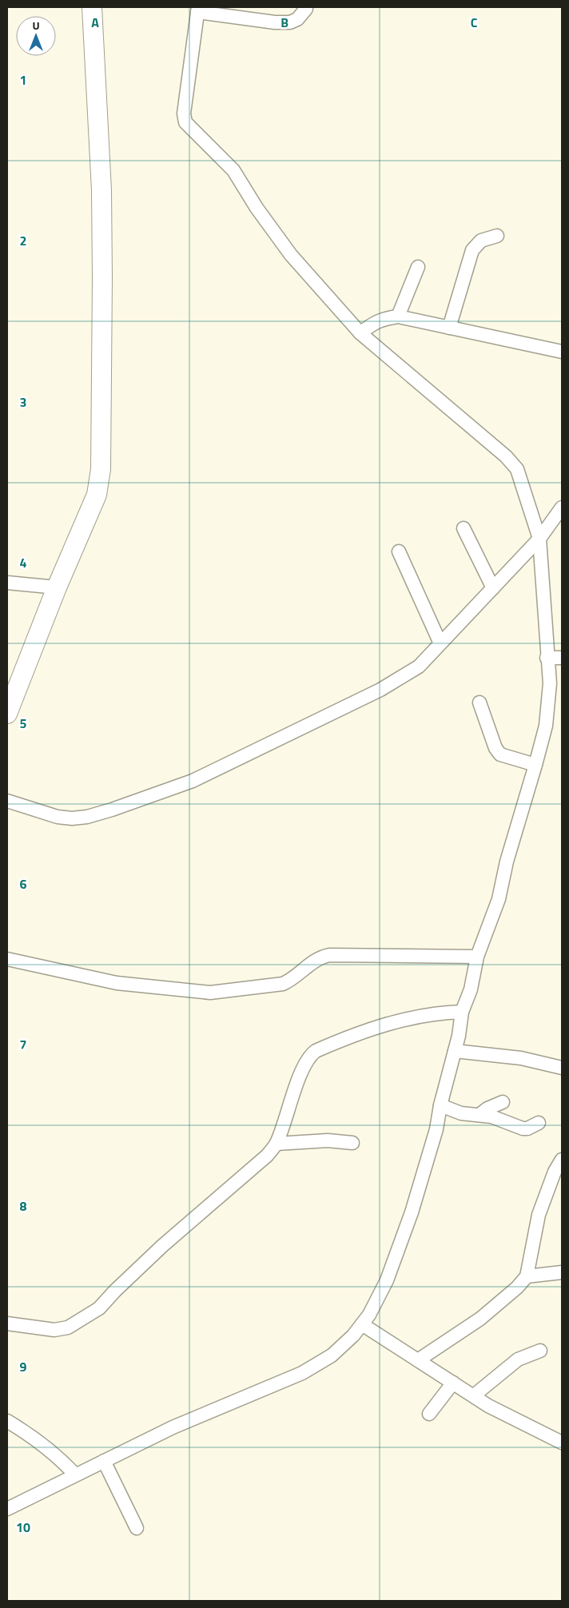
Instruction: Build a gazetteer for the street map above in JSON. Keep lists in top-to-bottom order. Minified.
{"north":"top","grid":{"columns":["A","B","C"],"rows":["1","2","3","4","5","6","7","8","9","10"]}}
